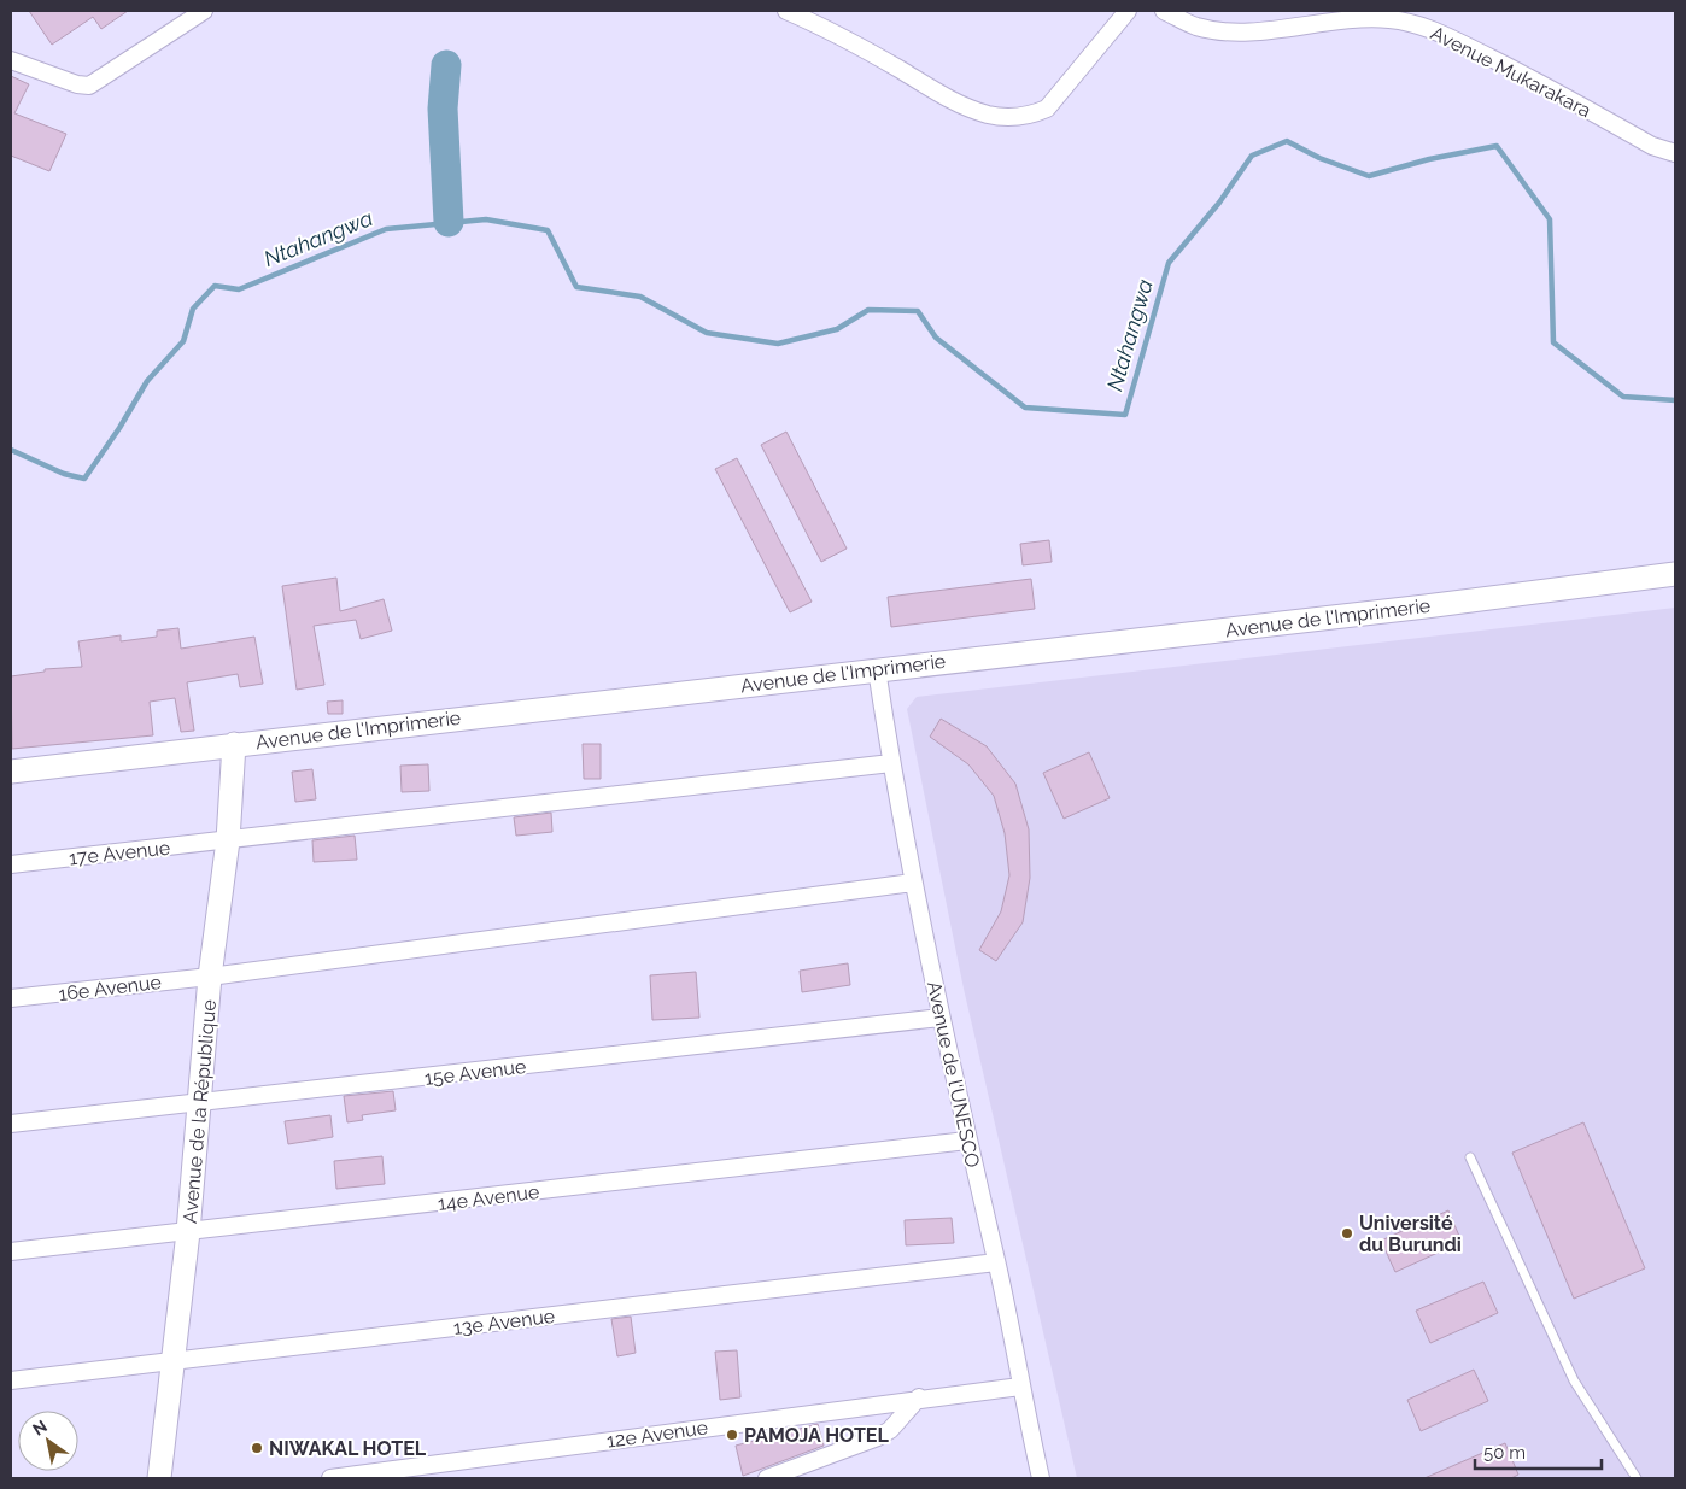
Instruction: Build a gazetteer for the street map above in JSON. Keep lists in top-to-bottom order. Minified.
{"streets":{"street":["Avenue Mukarakara","Avenue de l'Imprimerie","17e Avenue","16e Avenue","15e Avenue","Avenue de l'UNESCO","Avenue de la République","14e Avenue","13e Avenue","12e Avenue"]},"crossings":[["Avenue de l'Imprimerie","Avenue de l'UNESCO"],["Avenue de l'Imprimerie","Avenue de la République"],["17e Avenue","Avenue de l'UNESCO"],["17e Avenue","Avenue de la République"],["16e Avenue","Avenue de l'UNESCO"],["16e Avenue","Avenue de la République"],["15e Avenue","Avenue de l'UNESCO"],["15e Avenue","Avenue de la République"],["Avenue de l'UNESCO","14e Avenue"],["Avenue de l'UNESCO","13e Avenue"],["Avenue de l'UNESCO","12e Avenue"],["Avenue de la République","14e Avenue"],["Avenue de la République","13e Avenue"]],"water":["Ntahangwa"],"places":["Université du Burundi","PAMOJA HOTEL","NIWAKAL HOTEL"],"scale_bar":"50 m","north":"top left"}
